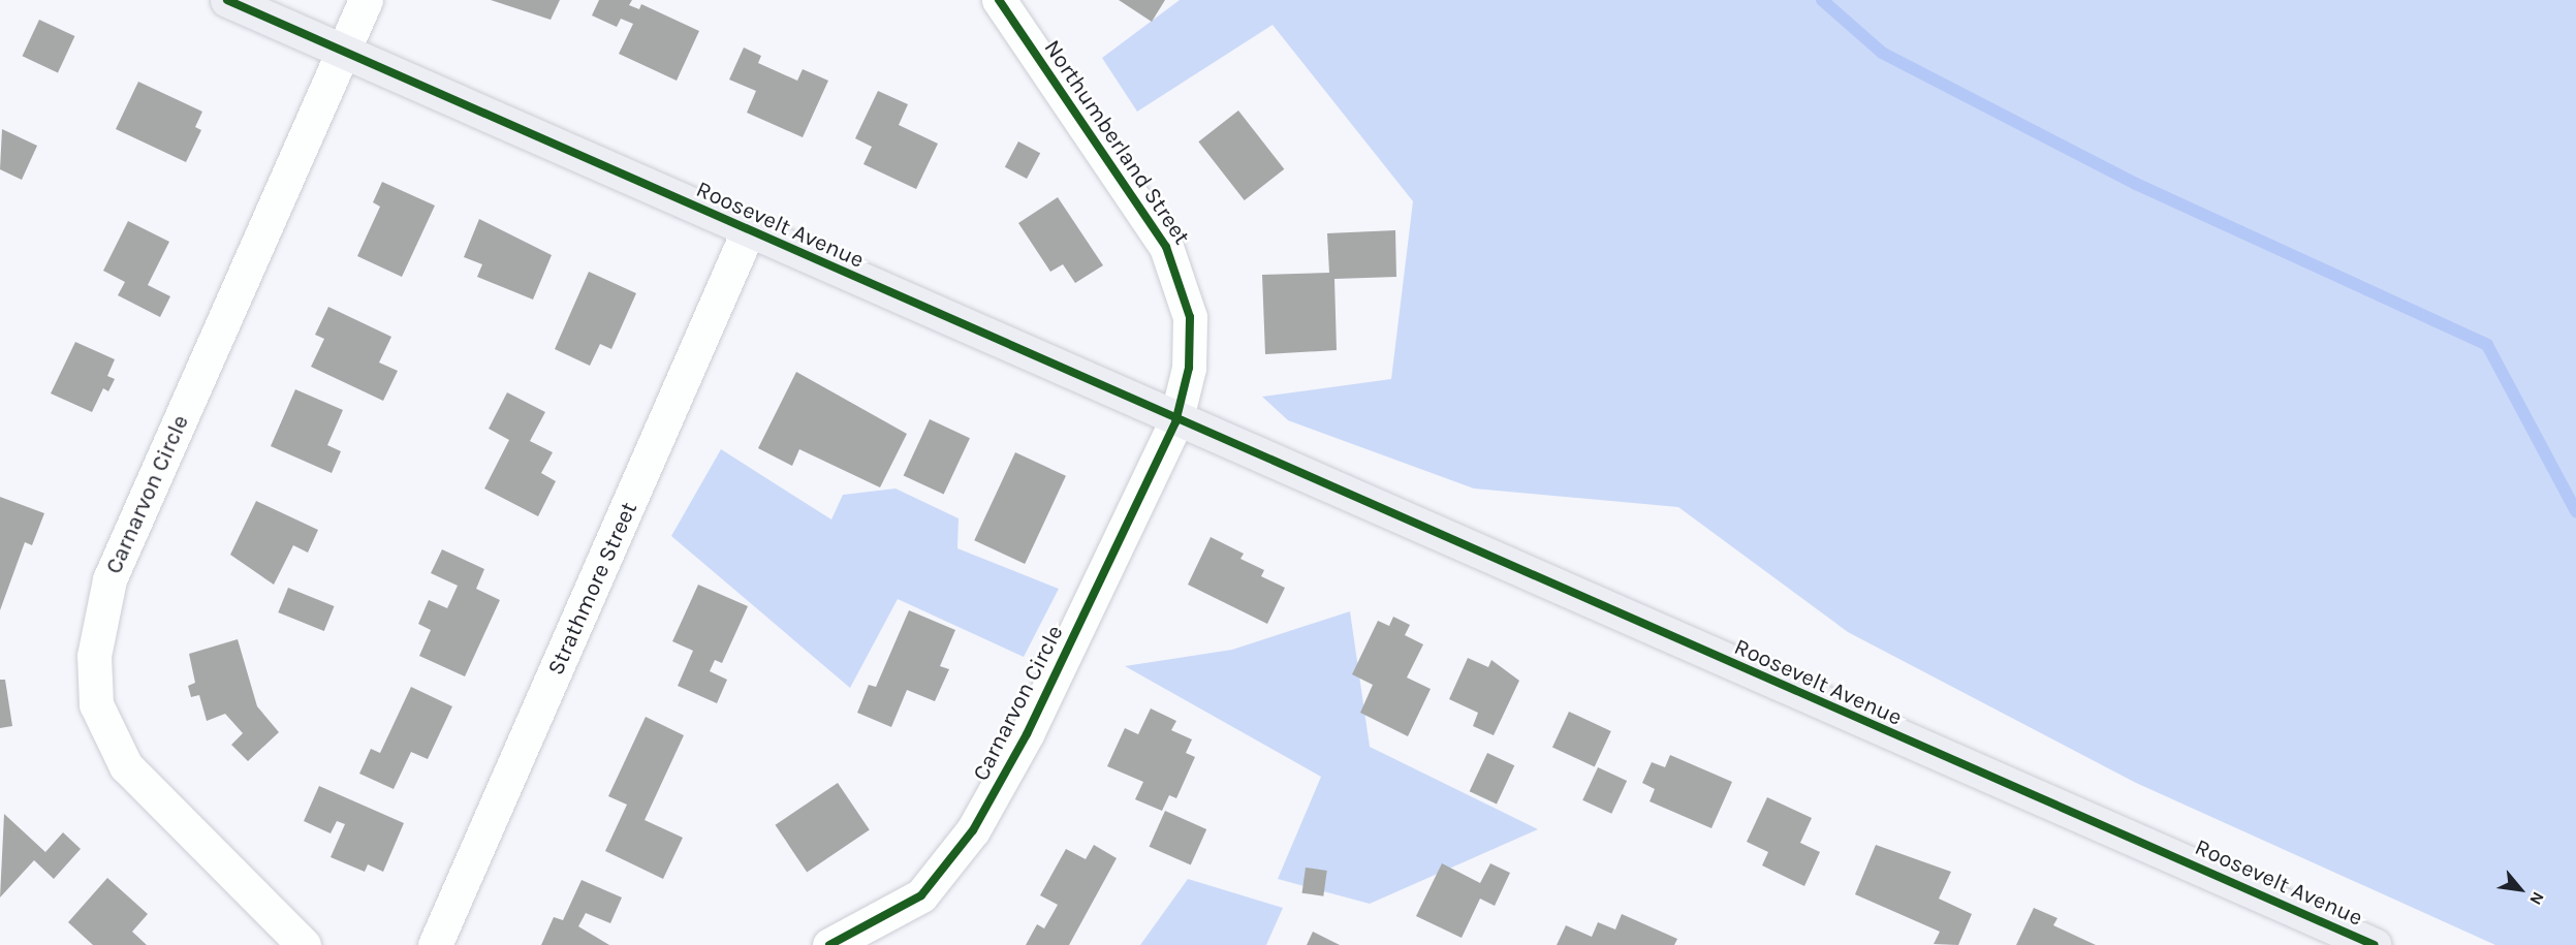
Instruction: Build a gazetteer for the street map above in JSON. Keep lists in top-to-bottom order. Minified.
{"streets":{"main road":["Roosevelt Avenue"],"street":["Northumberland Street","Carnarvon Circle","Strathmore Street"]},"crossings":[["Northumberland Street","Roosevelt Avenue"],["Northumberland Street","Carnarvon Circle"],["Roosevelt Avenue","Carnarvon Circle"],["Roosevelt Avenue","Strathmore Street"]],"north":"bottom right"}
